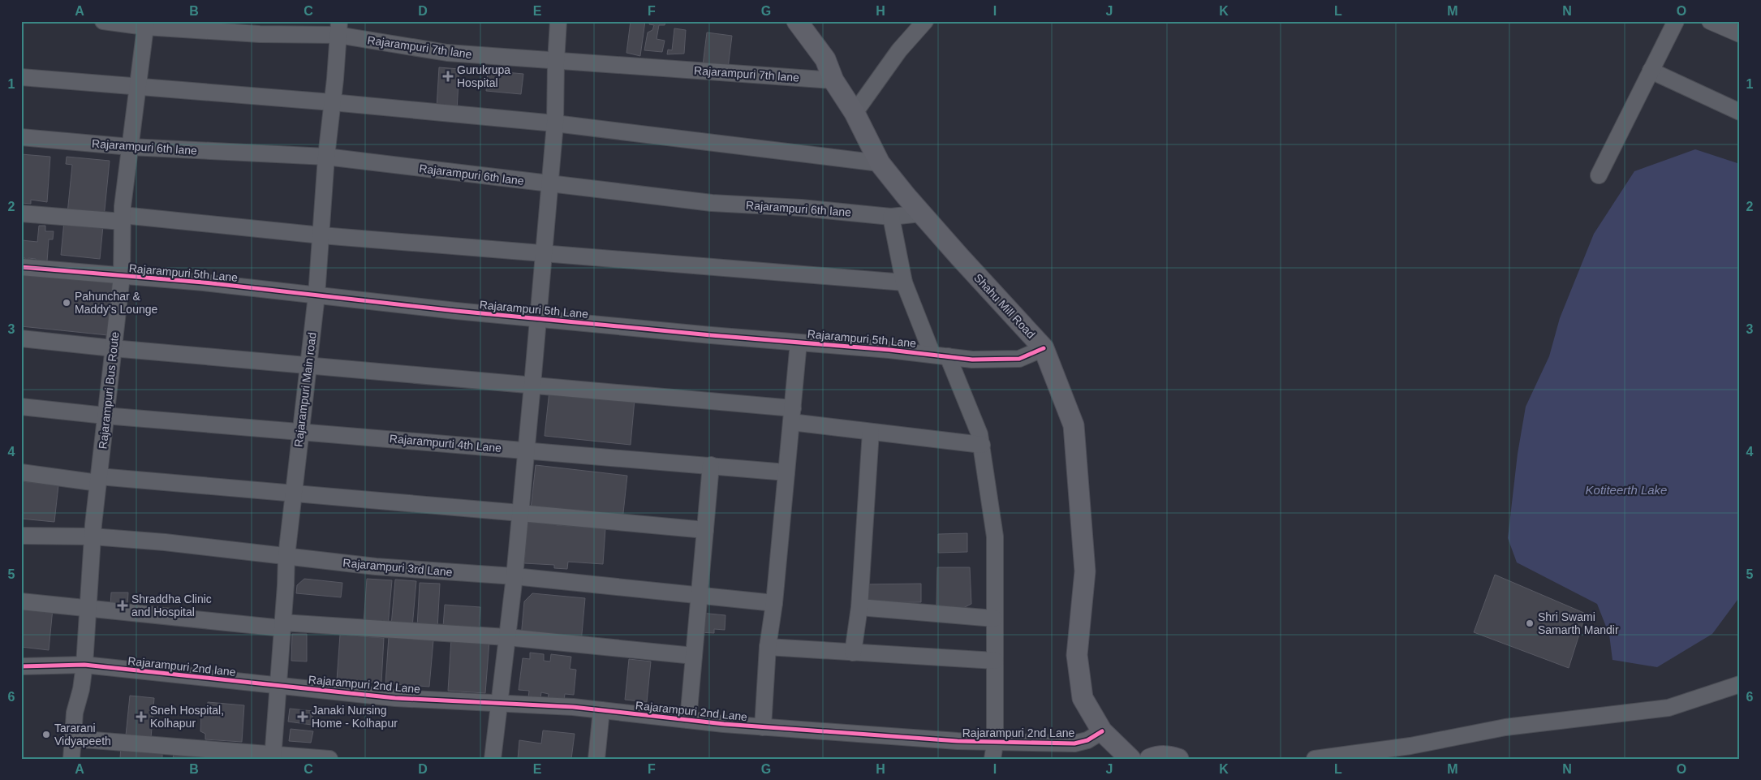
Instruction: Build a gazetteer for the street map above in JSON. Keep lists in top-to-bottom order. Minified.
{"streets":{"main road":["Shahu Mill Road"],"street":["Rajarampuri 7th lane","Rajarampuri 6th lane","Rajarampuri 5th Lane","Rajarampuri Main road","Rajarampuri Bus Route","Rajarampurti 4th Lane","Rajarampuri 3rd Lane","Rajarampuri 2nd lane","Rajarampuri 2nd Lane"]},"crossings":[["Rajarampuri 7th lane","Shahu Mill Road"],["Rajarampuri 7th lane","Rajarampuri Main road"],["Rajarampuri 7th lane","Rajarampuri Bus Route"],["Rajarampuri 6th lane","Shahu Mill Road"],["Rajarampuri 6th lane","Rajarampuri Main road"],["Rajarampuri 6th lane","Rajarampuri Bus Route"],["Rajarampuri 5th Lane","Shahu Mill Road"],["Rajarampuri 5th Lane","Rajarampuri Main road"],["Rajarampuri 5th Lane","Rajarampuri Bus Route"],["Shahu Mill Road","Rajarampuri 2nd Lane"],["Rajarampuri Main road","Rajarampurti 4th Lane"],["Rajarampuri Main road","Rajarampuri 3rd Lane"],["Rajarampuri Main road","Rajarampuri 2nd lane"],["Rajarampuri Main road","Rajarampuri 2nd Lane"],["Rajarampuri Bus Route","Rajarampurti 4th Lane"],["Rajarampuri Bus Route","Rajarampuri 3rd Lane"],["Rajarampuri Bus Route","Rajarampuri 2nd lane"],["Rajarampuri 2nd lane","Rajarampuri 2nd Lane"]],"water":["Kotiteerth Lake"],"places":{"health":["Gurukrupa Hospital","Shraddha Clinic and Hospital","Sneh Hospital, Kolhapur","Janaki Nursing Home - Kolhapur"],"other":["Pahunchar & Maddy's Lounge","Shri Swami Samarth Mandir","Tararani Vidyapeeth"]},"grid":{"columns":["A","B","C","D","E","F","G","H","I","J","K","L","M","N","O"],"rows":["1","2","3","4","5","6"]}}
